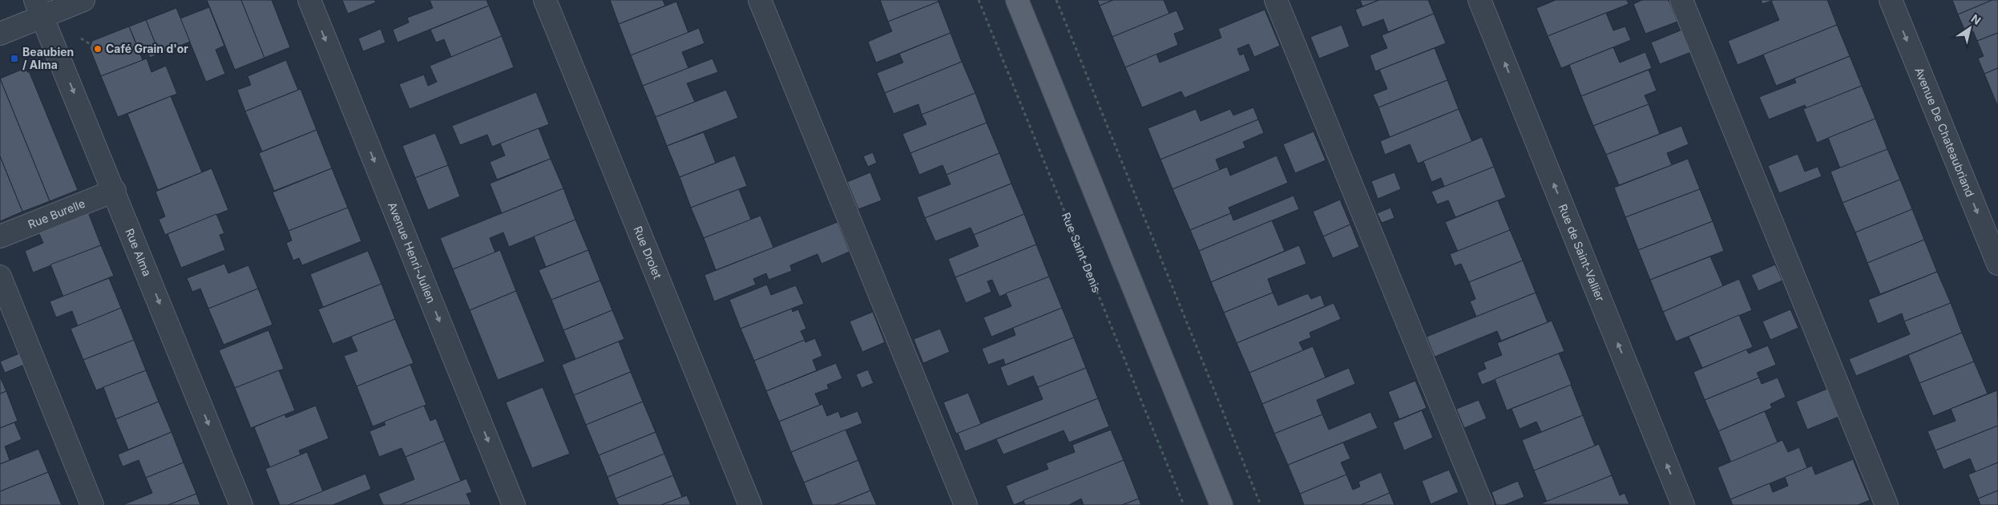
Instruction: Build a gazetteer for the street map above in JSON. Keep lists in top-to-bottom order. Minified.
{"streets":{"street":["Avenue De Chateaubriand","Rue Burelle","Rue Alma","Avenue Henri-Julien","Rue Drolet","Rue de Saint-Vallier"],"path":["Rue Saint-Denis"]},"crossings":[["Rue Burelle","Rue Alma"]],"one_way":["Avenue Henri-Julien"],"places":{"other":["Café Grain d'or"],"transit":["Beaubien / Alma"]},"north":"top right"}
